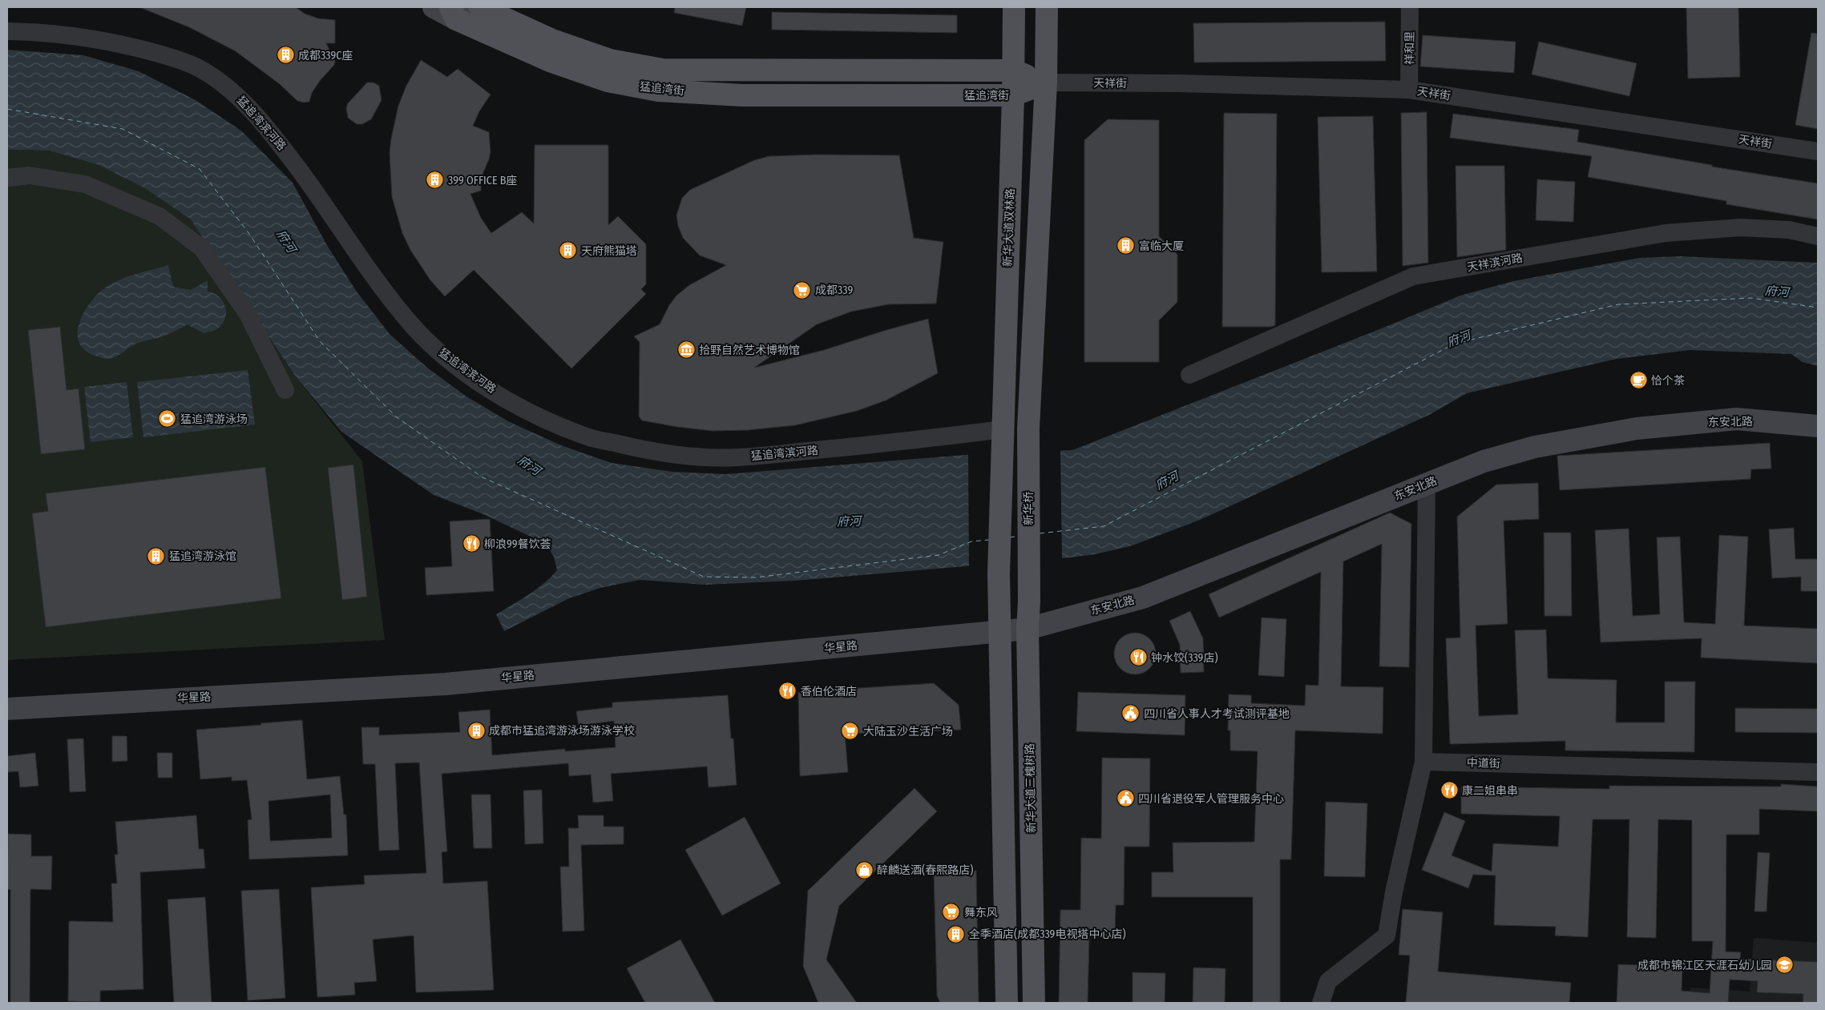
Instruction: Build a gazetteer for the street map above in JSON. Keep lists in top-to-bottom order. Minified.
{"streets":{"main road":["猛追湾街","新华大道双林路","新华桥","新华大道三槐树路"],"street":["祥和里","天祥街","猛追湾滨河路","天祥滨河路","东安北路","华星路","中道街"]},"crossings":[["祥和里","天祥街"],["天祥街","猛追湾街"],["天祥街","新华桥"],["猛追湾街","新华大道双林路"],["猛追湾街","新华桥"],["猛追湾滨河路","新华大道双林路"],["东安北路","华星路"],["东安北路","新华大道三槐树路"],["新华桥","新华大道三槐树路"],["华星路","新华大道三槐树路"]],"water":["府河"],"places":{"building":["成都339C座","399 OFFICE B座","富临大厦","天府熊猫塔","猛追湾游泳馆","成都市猛追湾游泳场游泳学校","全季酒店(成都339电视塔中心店)"],"supermarket":["成都339","大陆玉沙生活广场","舞东风"],"museum":["拾野自然艺术博物馆"],"cafe":["恰个茶"],"sports":["猛追湾游泳场"],"restaurant":["柳浪99餐饮荟","钟水饺(339店)","香伯伦酒店","康二姐串串"],"public building":["四川省人事人才考试测评基地","四川省退役军人管理服务中心"],"shop":["醉麟送酒(春熙路店)"],"school or university":["成都市锦江区天涯石幼儿园"]}}
